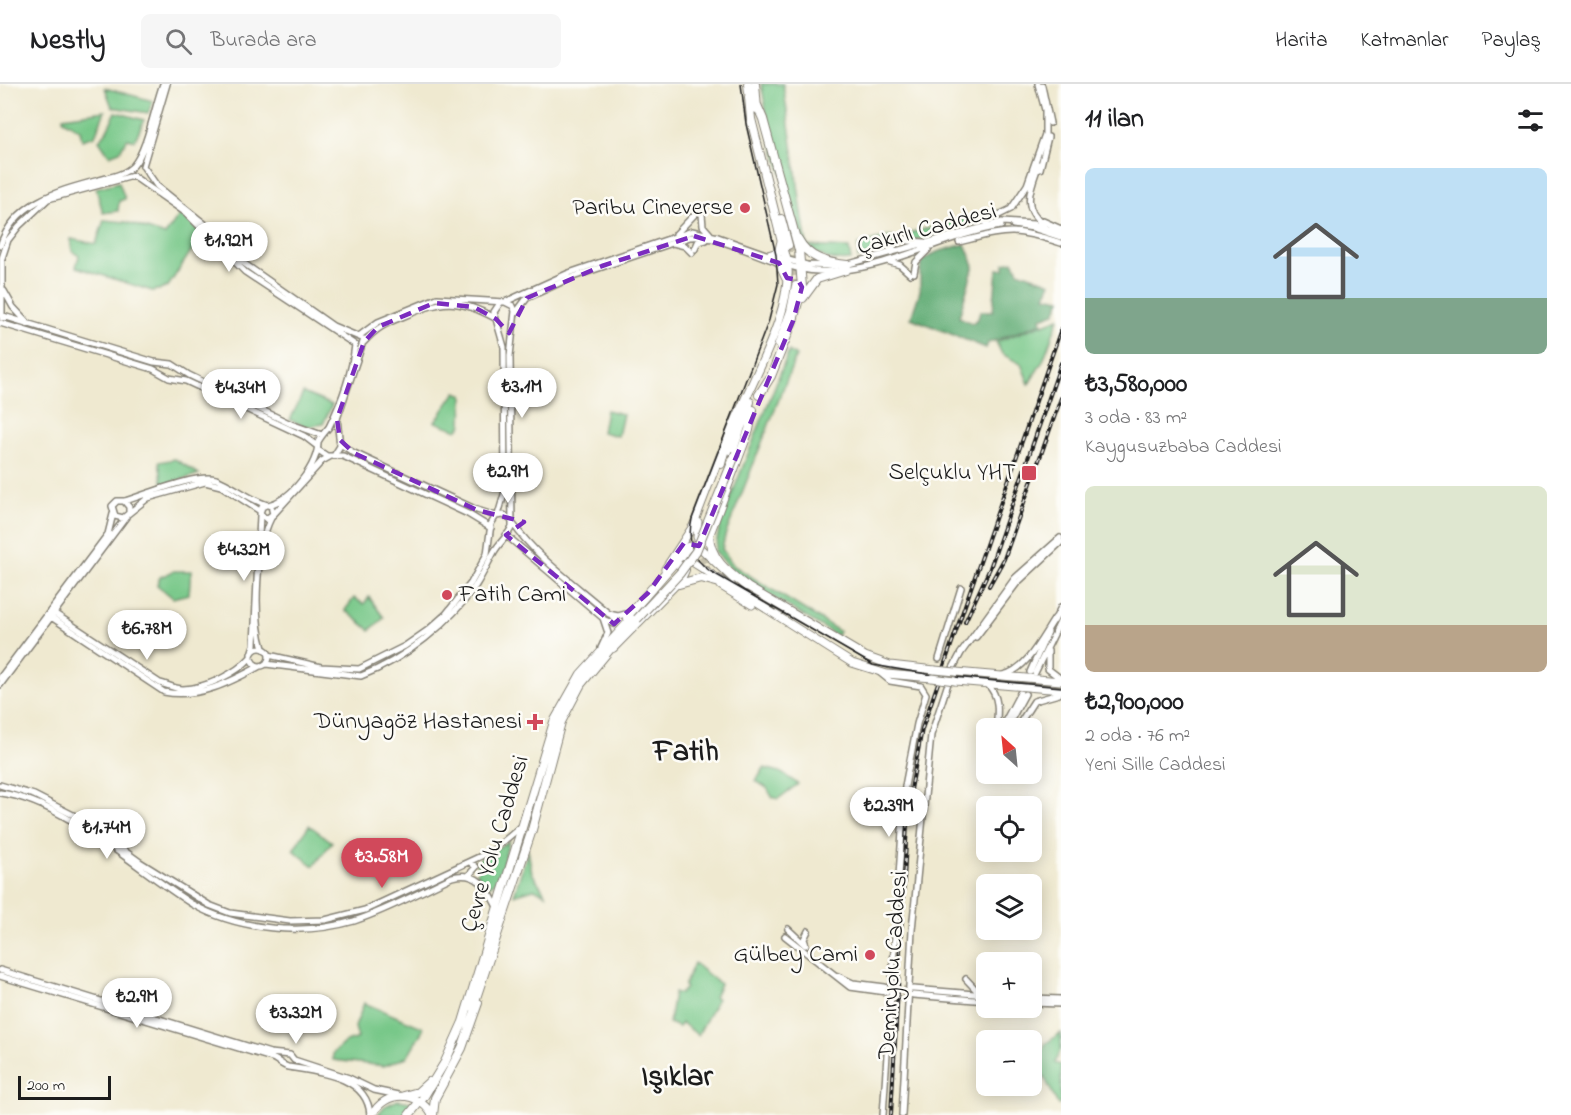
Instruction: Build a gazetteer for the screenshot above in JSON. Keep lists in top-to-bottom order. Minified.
{"streets":{"highway":["Çevre Yolu Caddesi"],"main road":["Çakırlı Caddesi","Demiryolu Caddesi"]},"districts":["Fatih","Işıklar"],"places":{"other":["Paribu Cineverse","Fatih Cami","Gülbey Cami"],"transit":["Selçuklu YHT"],"health":["Dünyagöz Hastanesi"]},"scale_bar":"200 m","north":"top left","page":{"header":"Nestly","search":"Burada ara","nav":["Harita","Katmanlar","Paylaş"],"heading":"11 ilan","list":[{"name":"₺3,580,000","note":"3 oda · 83 m² · Kaygusuzbaba Caddesi"},{"name":"₺2,900,000","note":"2 oda · 76 m² · Yeni Sille Caddesi"}],"price":["₺1.92M","₺3.1M","₺4.34M","₺2.9M","₺4.32M","₺6.78M","₺2.39M","₺1.74M","₺3.58M","₺2.9M","₺3.32M"],"map_buttons":["+","−"],"scale":"200 m"}}
